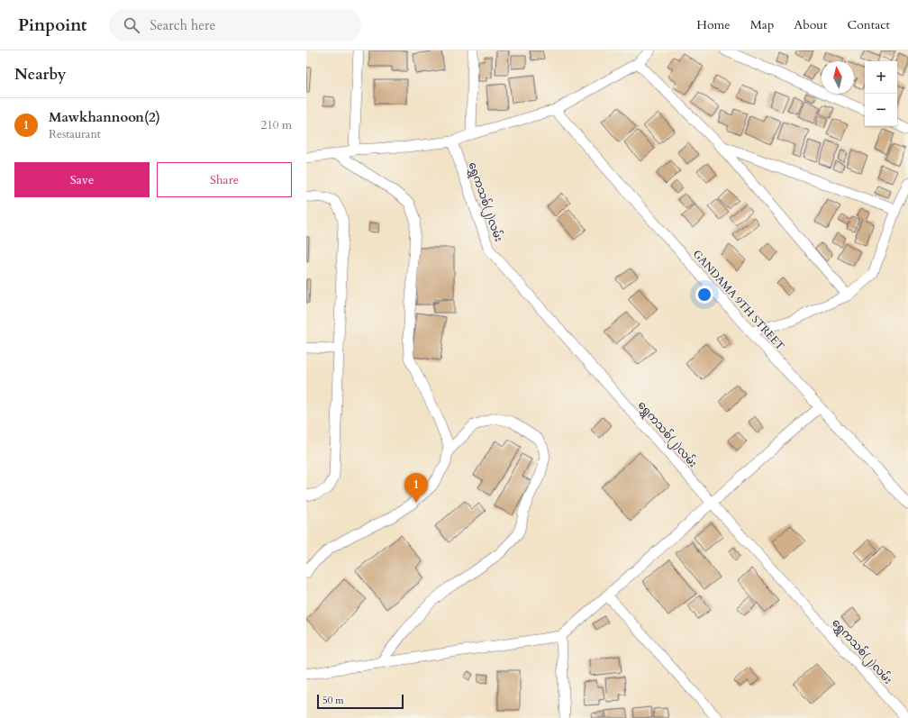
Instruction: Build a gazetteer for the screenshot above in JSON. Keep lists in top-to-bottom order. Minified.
{"streets":{"street":["ရွှေကသစ်(၂)လမ်း","GANDAMA 9TH STREET"]},"scale_bar":"50 m","north":"top","page":{"header":"Pinpoint","search":"Search here","nav":["Home","Map","About","Contact"],"heading":"Nearby","map_buttons":["+","−"],"list":[{"mark":"1","name":"Mawkhannoon(2)","note":"Restaurant","value":"210 m"}],"buttons":["Save","Share"],"pins":"1","scale":"50 m"}}
